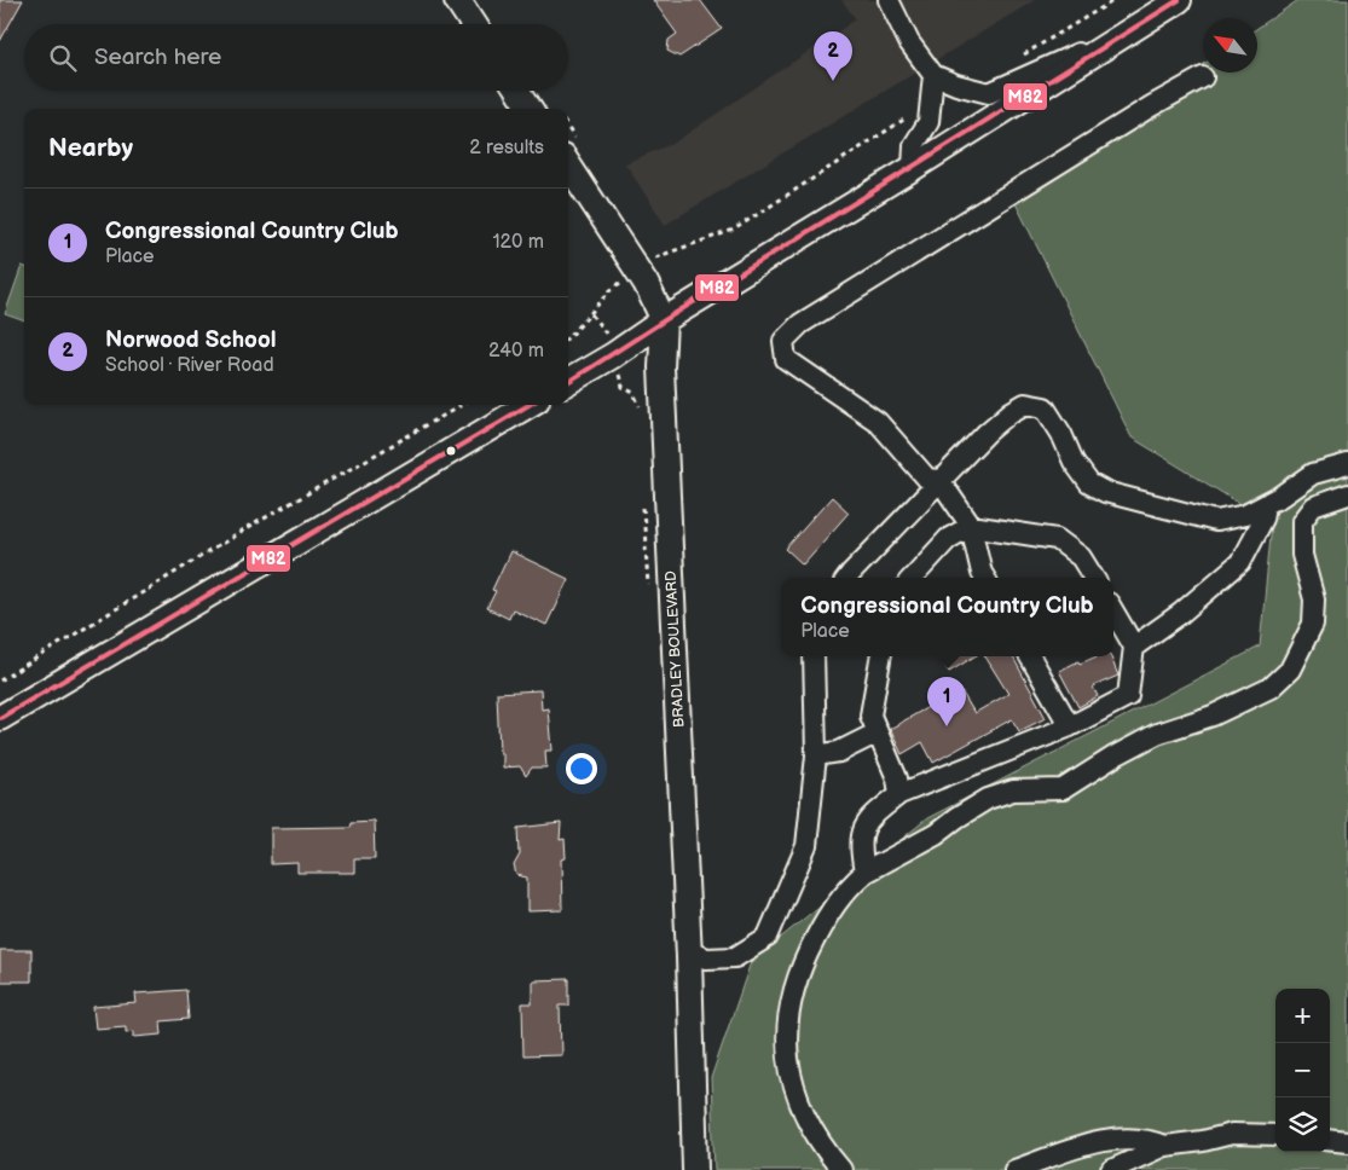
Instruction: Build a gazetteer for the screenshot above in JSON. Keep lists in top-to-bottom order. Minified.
{"streets":{"main road":["BRADLEY BOULEVARD"]},"lines":["transit line M82"],"north":"top left","page":{"search":"Search here","pins":["2","1"],"heading":["Nearby","2 results"],"list":[{"mark":"1","name":"Congressional Country Club","note":"Place","value":"120 m"},{"mark":"2","name":"Norwood School","note":"School · River Road","value":"240 m"}],"popup":["Congressional Country Club","Place"],"map_buttons":["+","−"]}}
